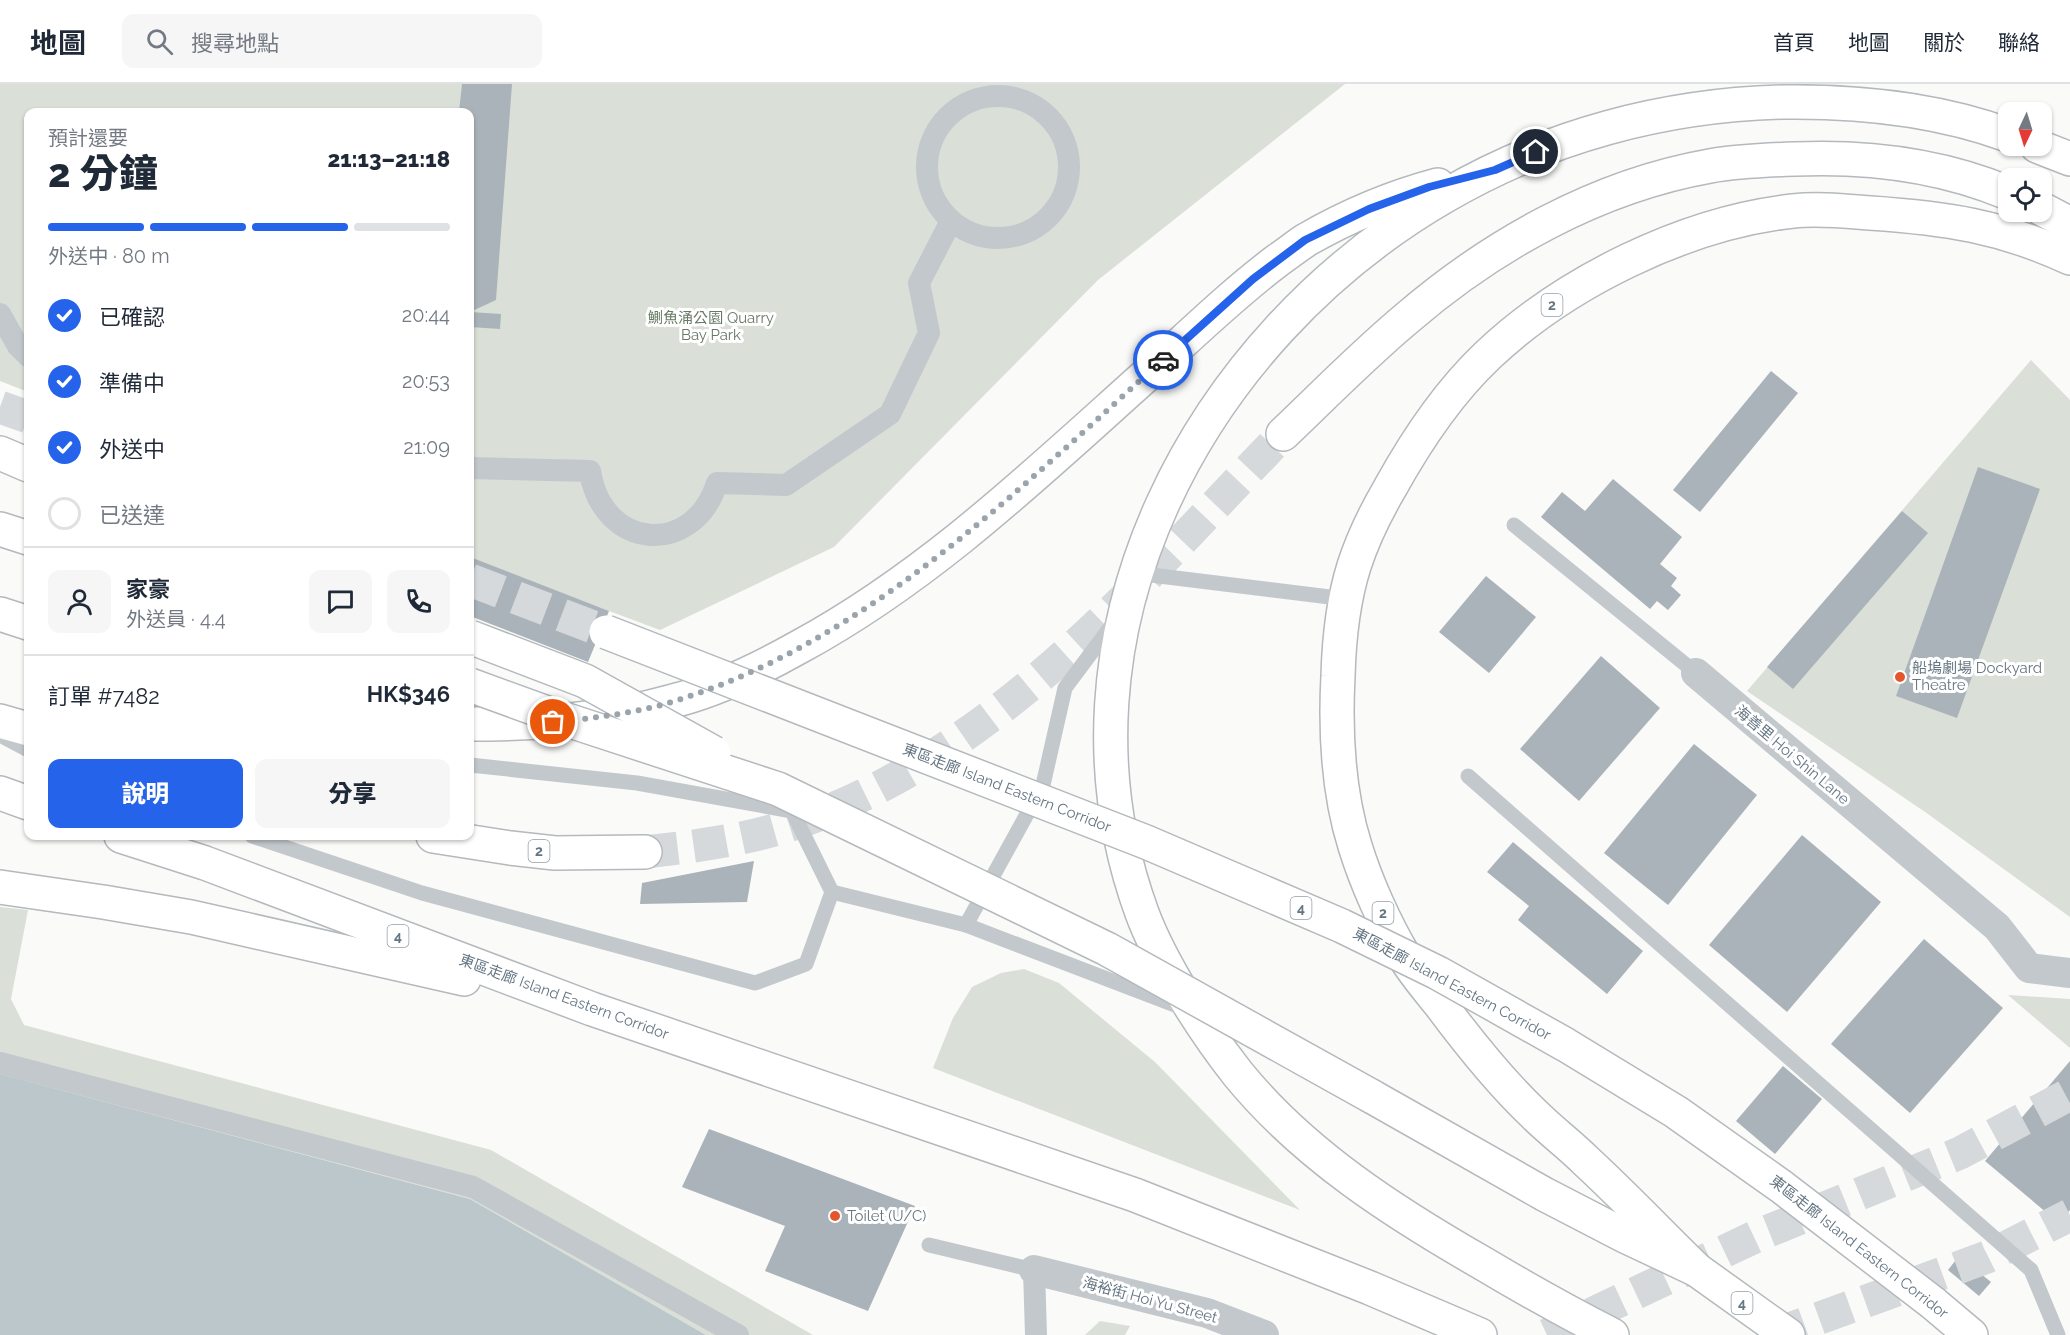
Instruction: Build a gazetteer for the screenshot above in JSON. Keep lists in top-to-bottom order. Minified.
{"streets":{"highway":["2","東區走廊 Island Eastern Corridor","4"],"street":["海善里 Hoi Shin Lane","海裕街 Hoi Yu Street"]},"crossings":[["2","4"]],"parks":["鰂魚涌公園 Quarry Bay Park"],"places":["船塢劇場 Dockyard Theatre","Toilet (U/C)"],"north":"bottom","page":{"header":"地圖","search":"搜尋地點","nav":["首頁","地圖","關於","聯絡"],"heading":["2 分鐘","預計還要","21:13–21:18"],"panel":["家豪","外送員 · 4.4","訂單 #7482","HK$346"],"bar":"外送中 · 80 m","list":[["已確認","20:44"],["準備中","20:53"],["外送中","21:09"],"已送達"],"buttons":["說明","分享"]}}
